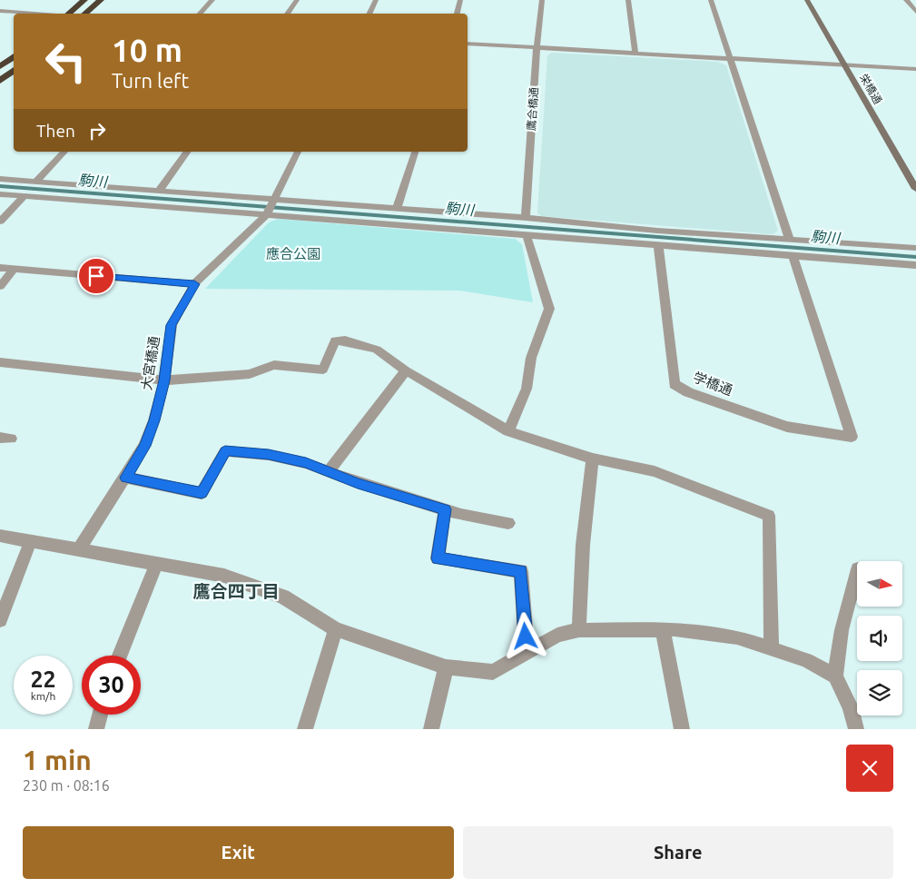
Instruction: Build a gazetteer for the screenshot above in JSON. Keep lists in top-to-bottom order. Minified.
{"streets":{"street":["栄橋通","鷹合橋通","大宮橋通","学橋通"]},"districts":["鷹合四丁目"],"water":["駒川"],"parks":["應合公園"],"north":"right","page":{"turn":["10 m","Turn left"],"then":"Then","speed":"22 km/h","limit":"30","heading":["1 min","230 m · 08:16"],"buttons":["Exit","Share"]}}
